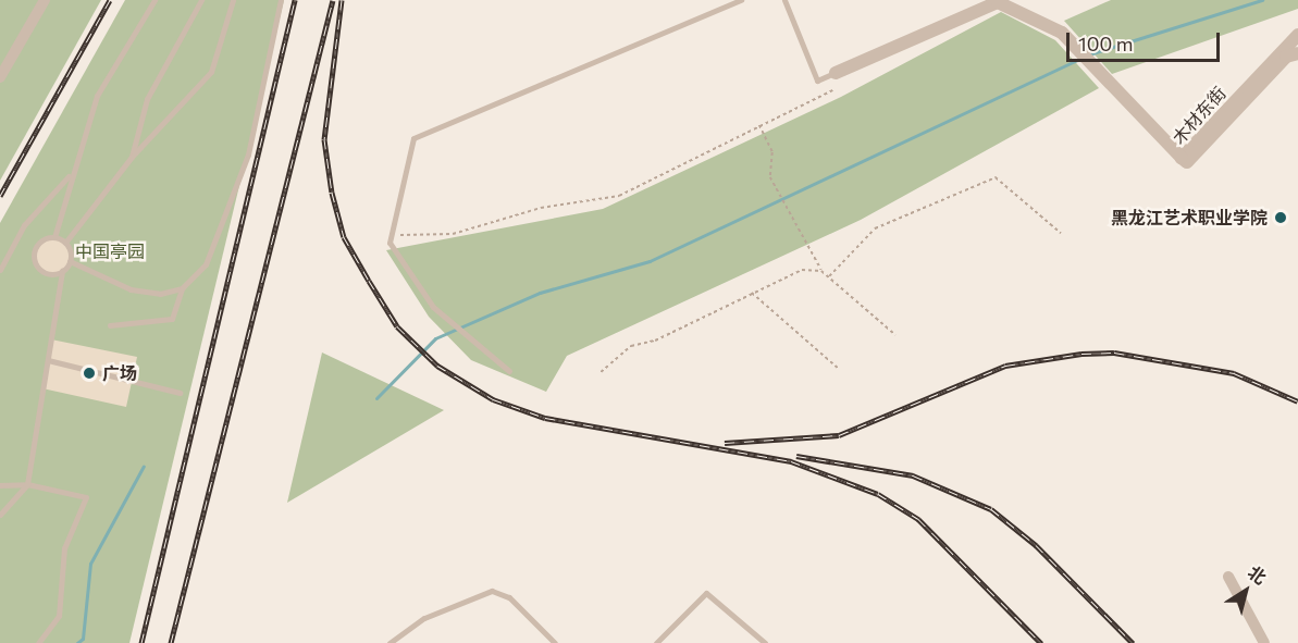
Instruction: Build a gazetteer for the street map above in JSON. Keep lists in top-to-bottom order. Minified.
{"streets":{"street":["木材东街"]},"parks":["中国亭园"],"places":["黑龙江艺术职业学院","广场"],"scale_bar":"100 m","north":"top right"}
